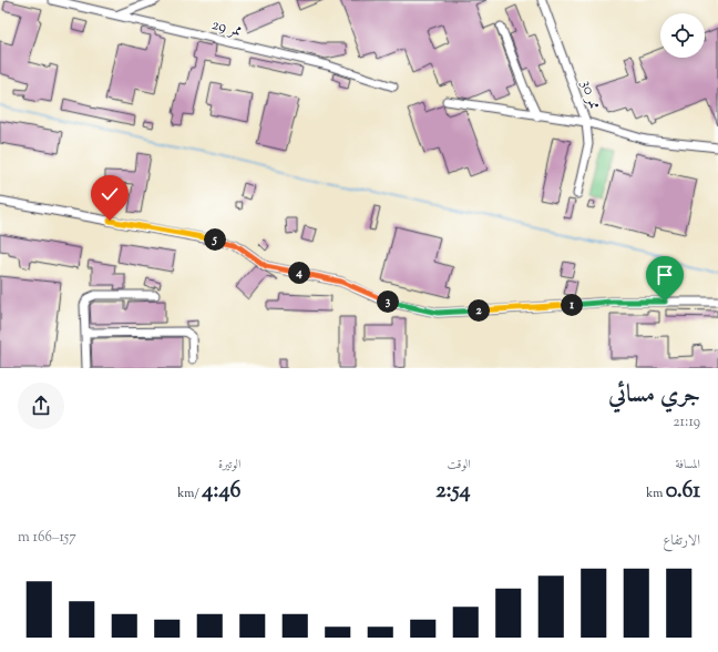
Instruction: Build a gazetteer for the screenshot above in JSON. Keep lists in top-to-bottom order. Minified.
{"streets":{"lane":["ممر 29","ممر 30"]},"page":{"pins":["5","4","3","1","2"],"heading":["جري مسائي","21:19"],"stats":[["المسافة","0.61 km"],["الوقت","2:54"],["الوتيرة","4:46 /km"]],"chart":["الارتفاع","157–166 m"]}}
